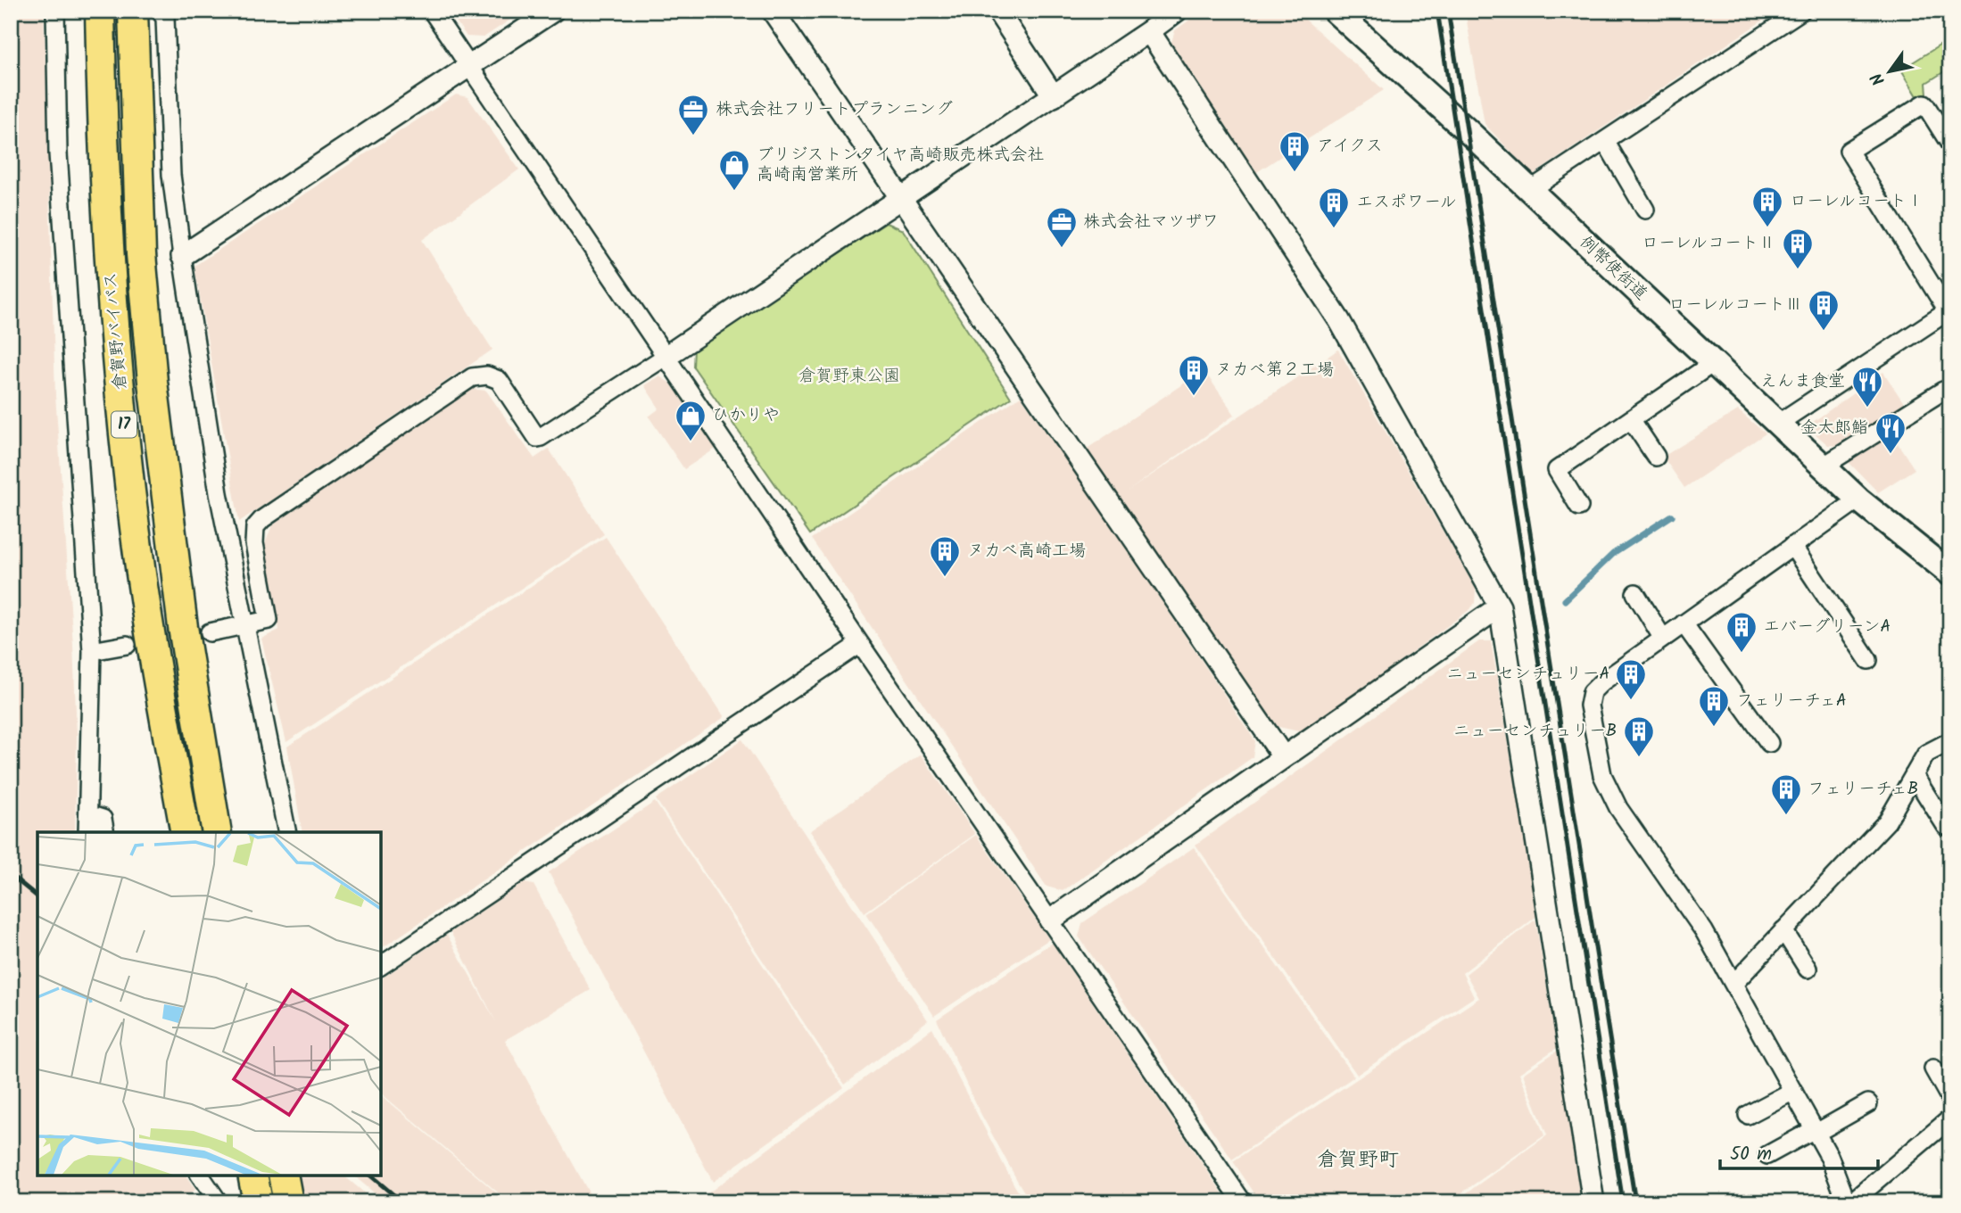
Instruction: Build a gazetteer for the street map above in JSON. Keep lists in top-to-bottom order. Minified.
{"streets":{"highway":["倉賀野バイパス","17"],"main road":["例幣使街道"]},"districts":["倉賀野町"],"parks":["倉賀野東公園"],"places":{"office":["株式会社フリートプランニング","株式会社マツザワ"],"building":["アイクス","ローレルコートⅠ","エスポワール","ローレルコートⅡ","ローレルコートⅢ","ヌカべ第２工場","ヌカべ高崎工場","エバーグリーンA","ニューセンチュリーA","フェリーチェA","ニューセンチュリーB","フェリーチェB"],"shop":["ブリジストンタイヤ高崎販売株式会社 高崎南営業所","ひかりや"],"restaurant":["えんま食堂","金太郎鮨"]},"scale_bar":"50 m","north":"bottom left"}
